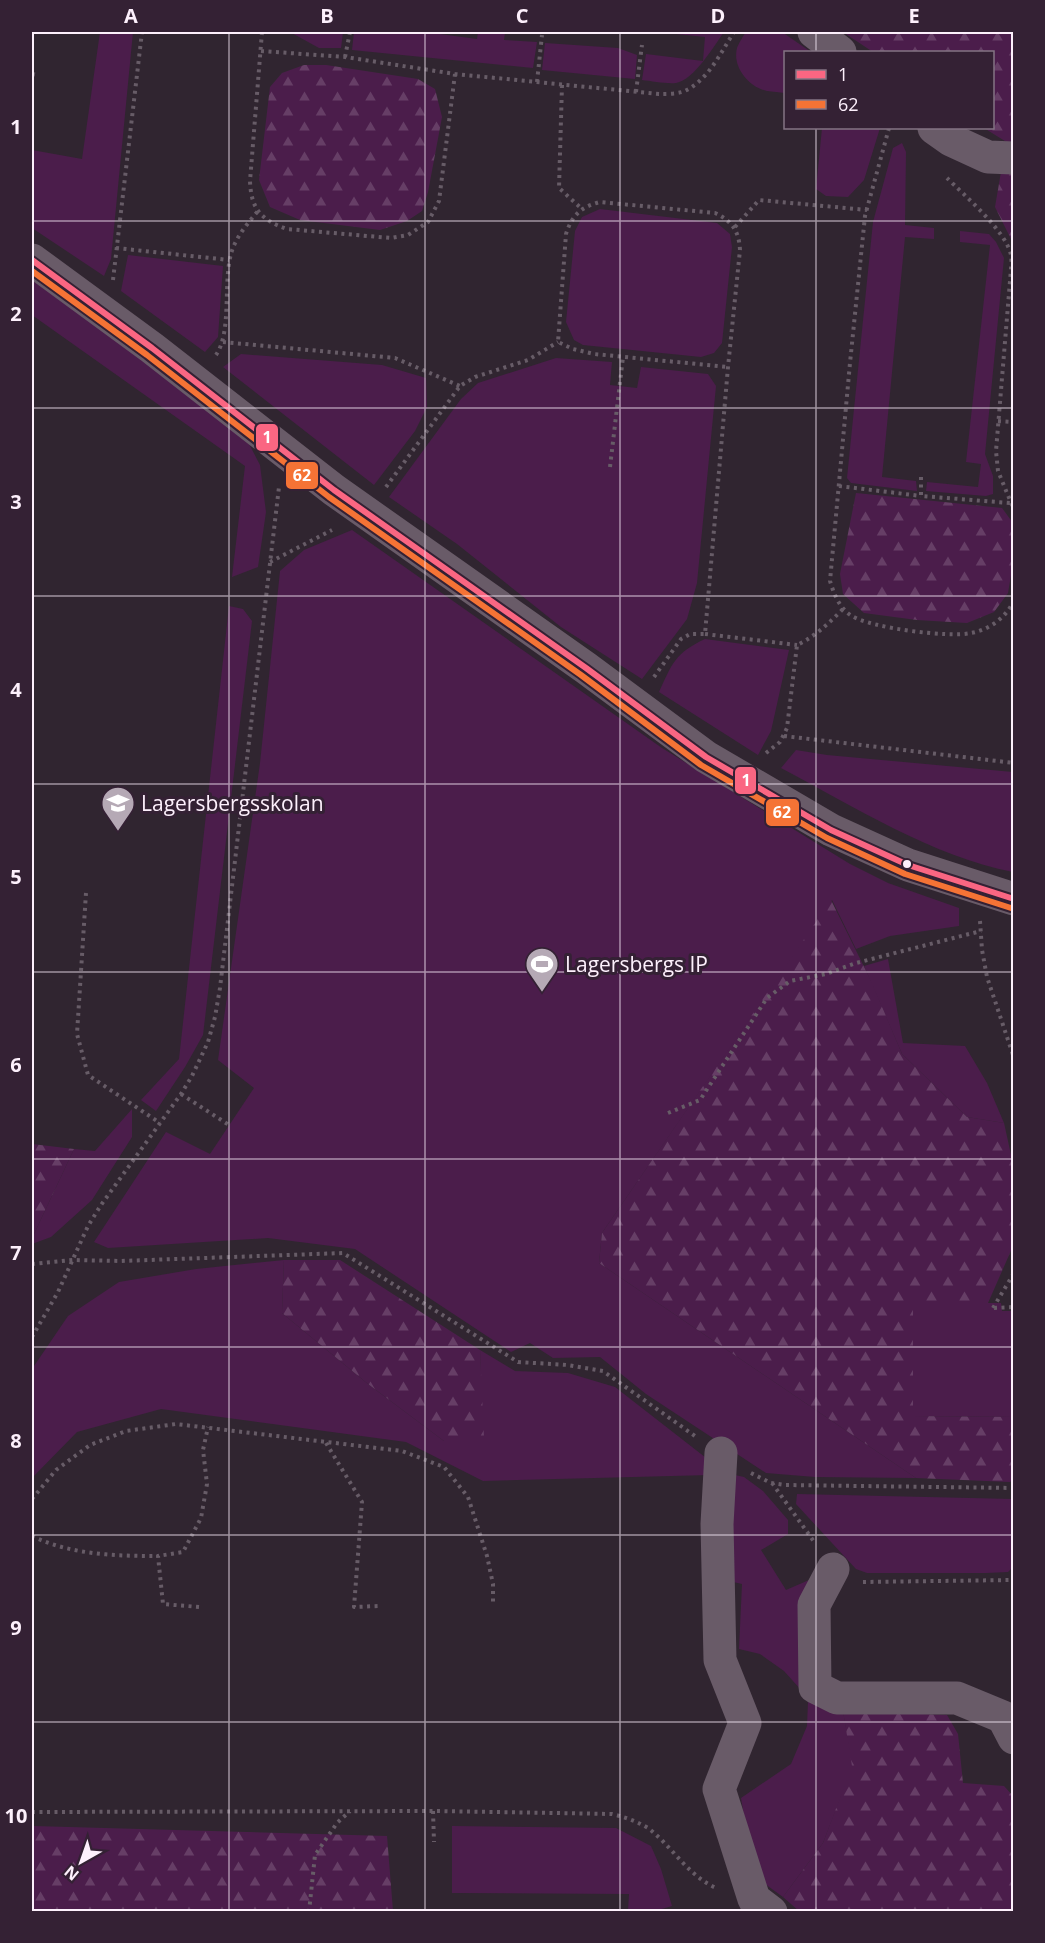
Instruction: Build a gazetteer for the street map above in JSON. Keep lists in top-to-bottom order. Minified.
{"places":{"school or university":["Lagersbergsskolan"],"sports":["Lagersbergs IP"]},"lines":["transit line 1","transit line 62"],"legend":["1","62"],"north":"bottom left","grid":{"columns":["A","B","C","D","E"],"rows":["1","2","3","4","5","6","7","8","9","10"]}}
